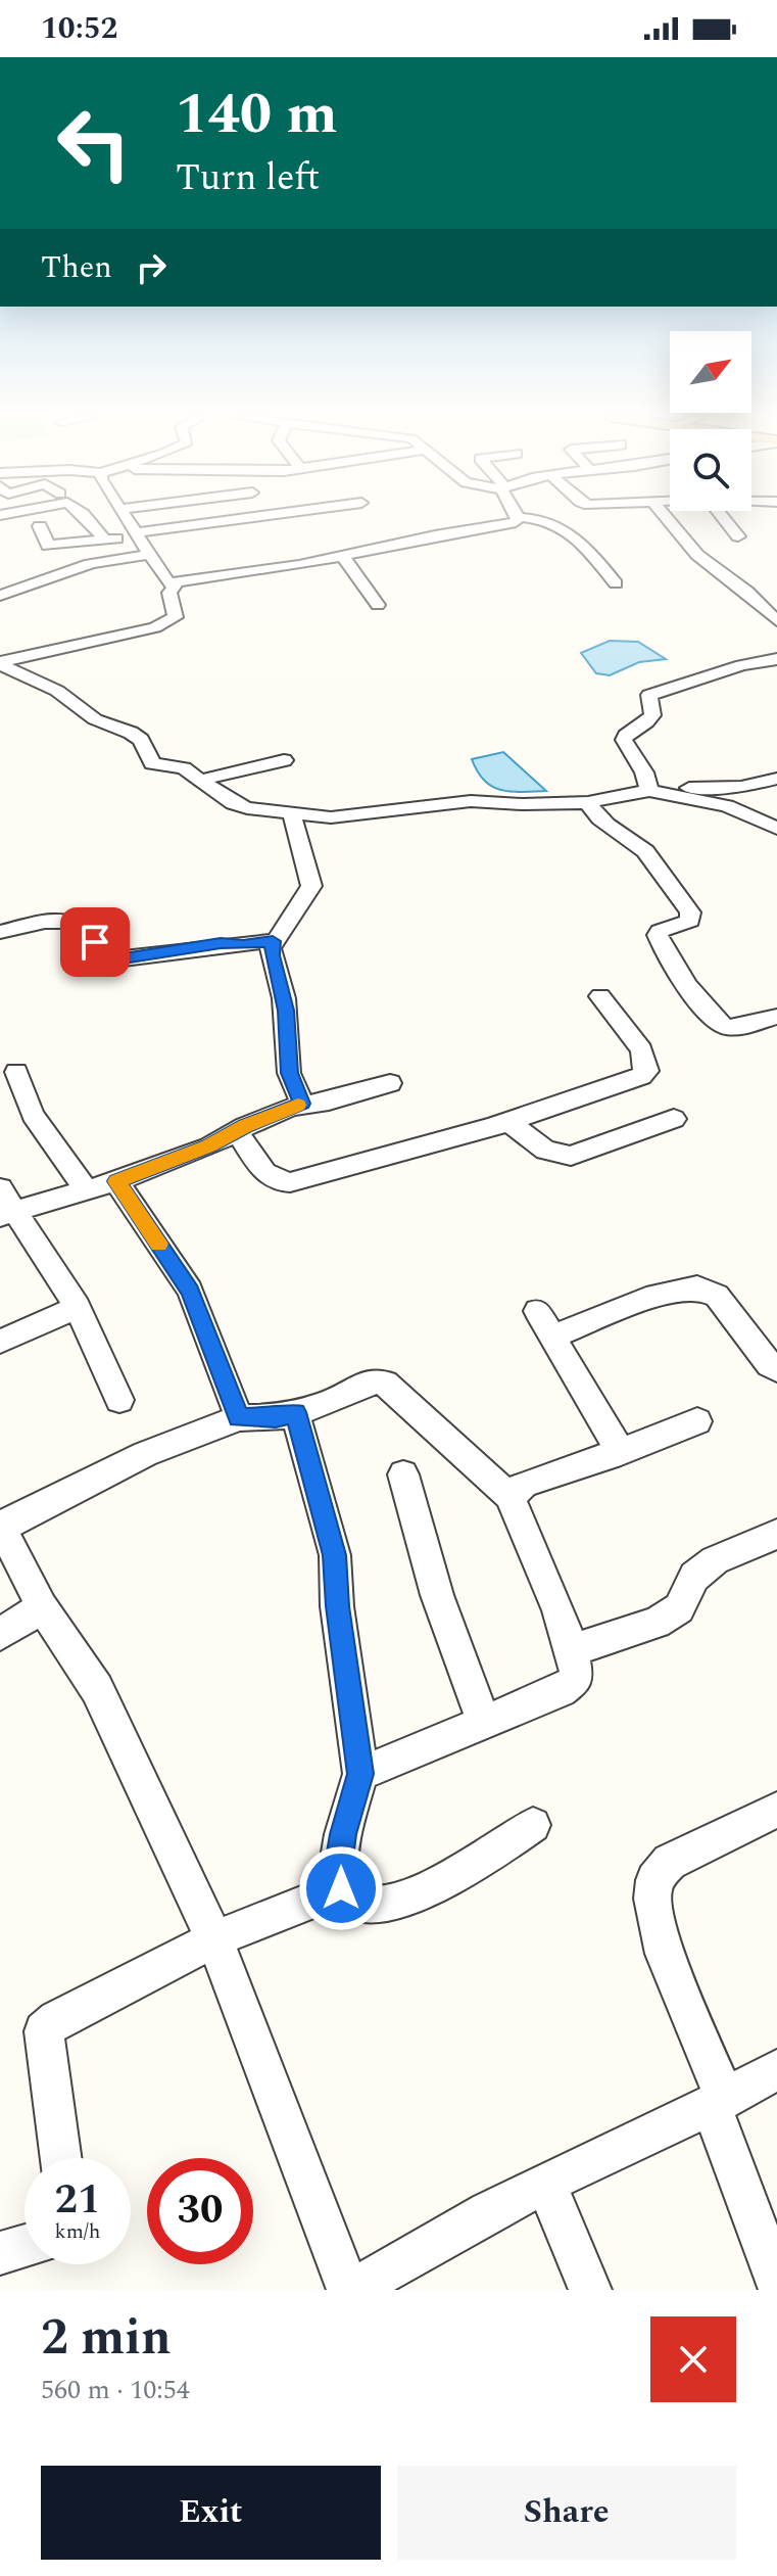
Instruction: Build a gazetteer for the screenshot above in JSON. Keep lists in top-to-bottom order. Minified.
{"north":"top right","page":{"status":"10:52","turn":["140 m","Turn left"],"then":"Then","speed":"21 km/h","limit":"30","heading":["2 min","560 m · 10:54"],"buttons":["Exit","Share"]}}
